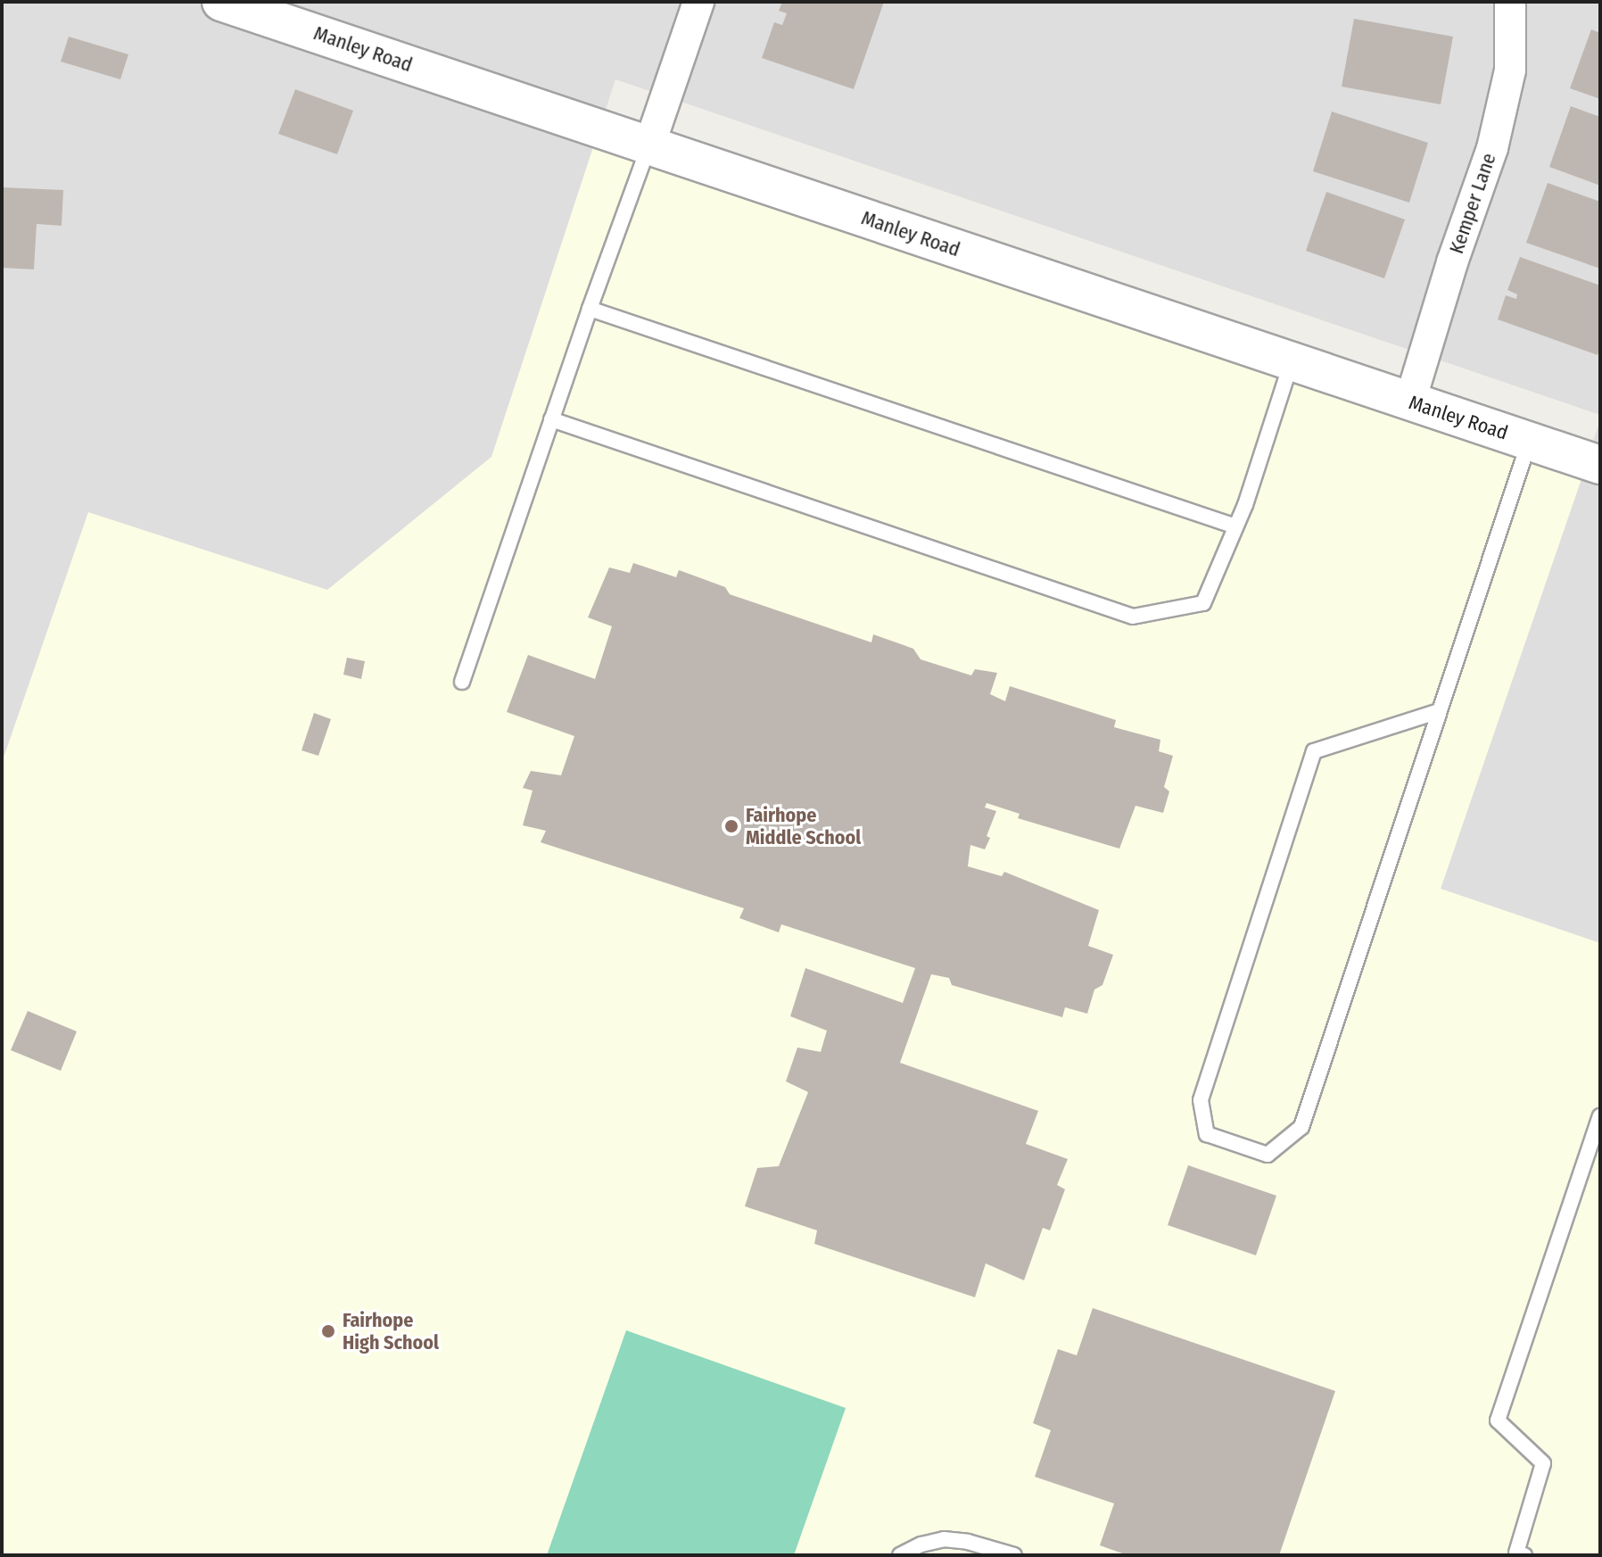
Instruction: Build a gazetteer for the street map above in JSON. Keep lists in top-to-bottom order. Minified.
{"streets":{"street":["Manley Road","Kemper Lane"]},"crossings":[["Manley Road","Kemper Lane"]],"places":["Fairhope Middle School","Fairhope High School"]}
